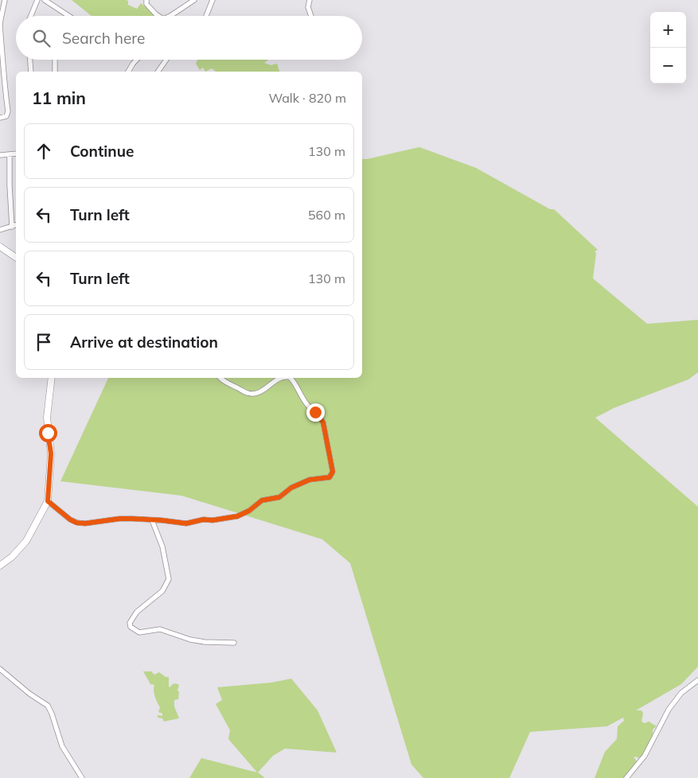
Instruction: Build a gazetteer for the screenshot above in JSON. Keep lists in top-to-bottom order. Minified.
{"page":{"map_buttons":["+","−"],"search":"Search here","heading":["11 min","Walk · 820 m"],"list":[["Continue","130 m"],["Turn left","560 m"],["Turn left","130 m"],"Arrive at destination"]}}
